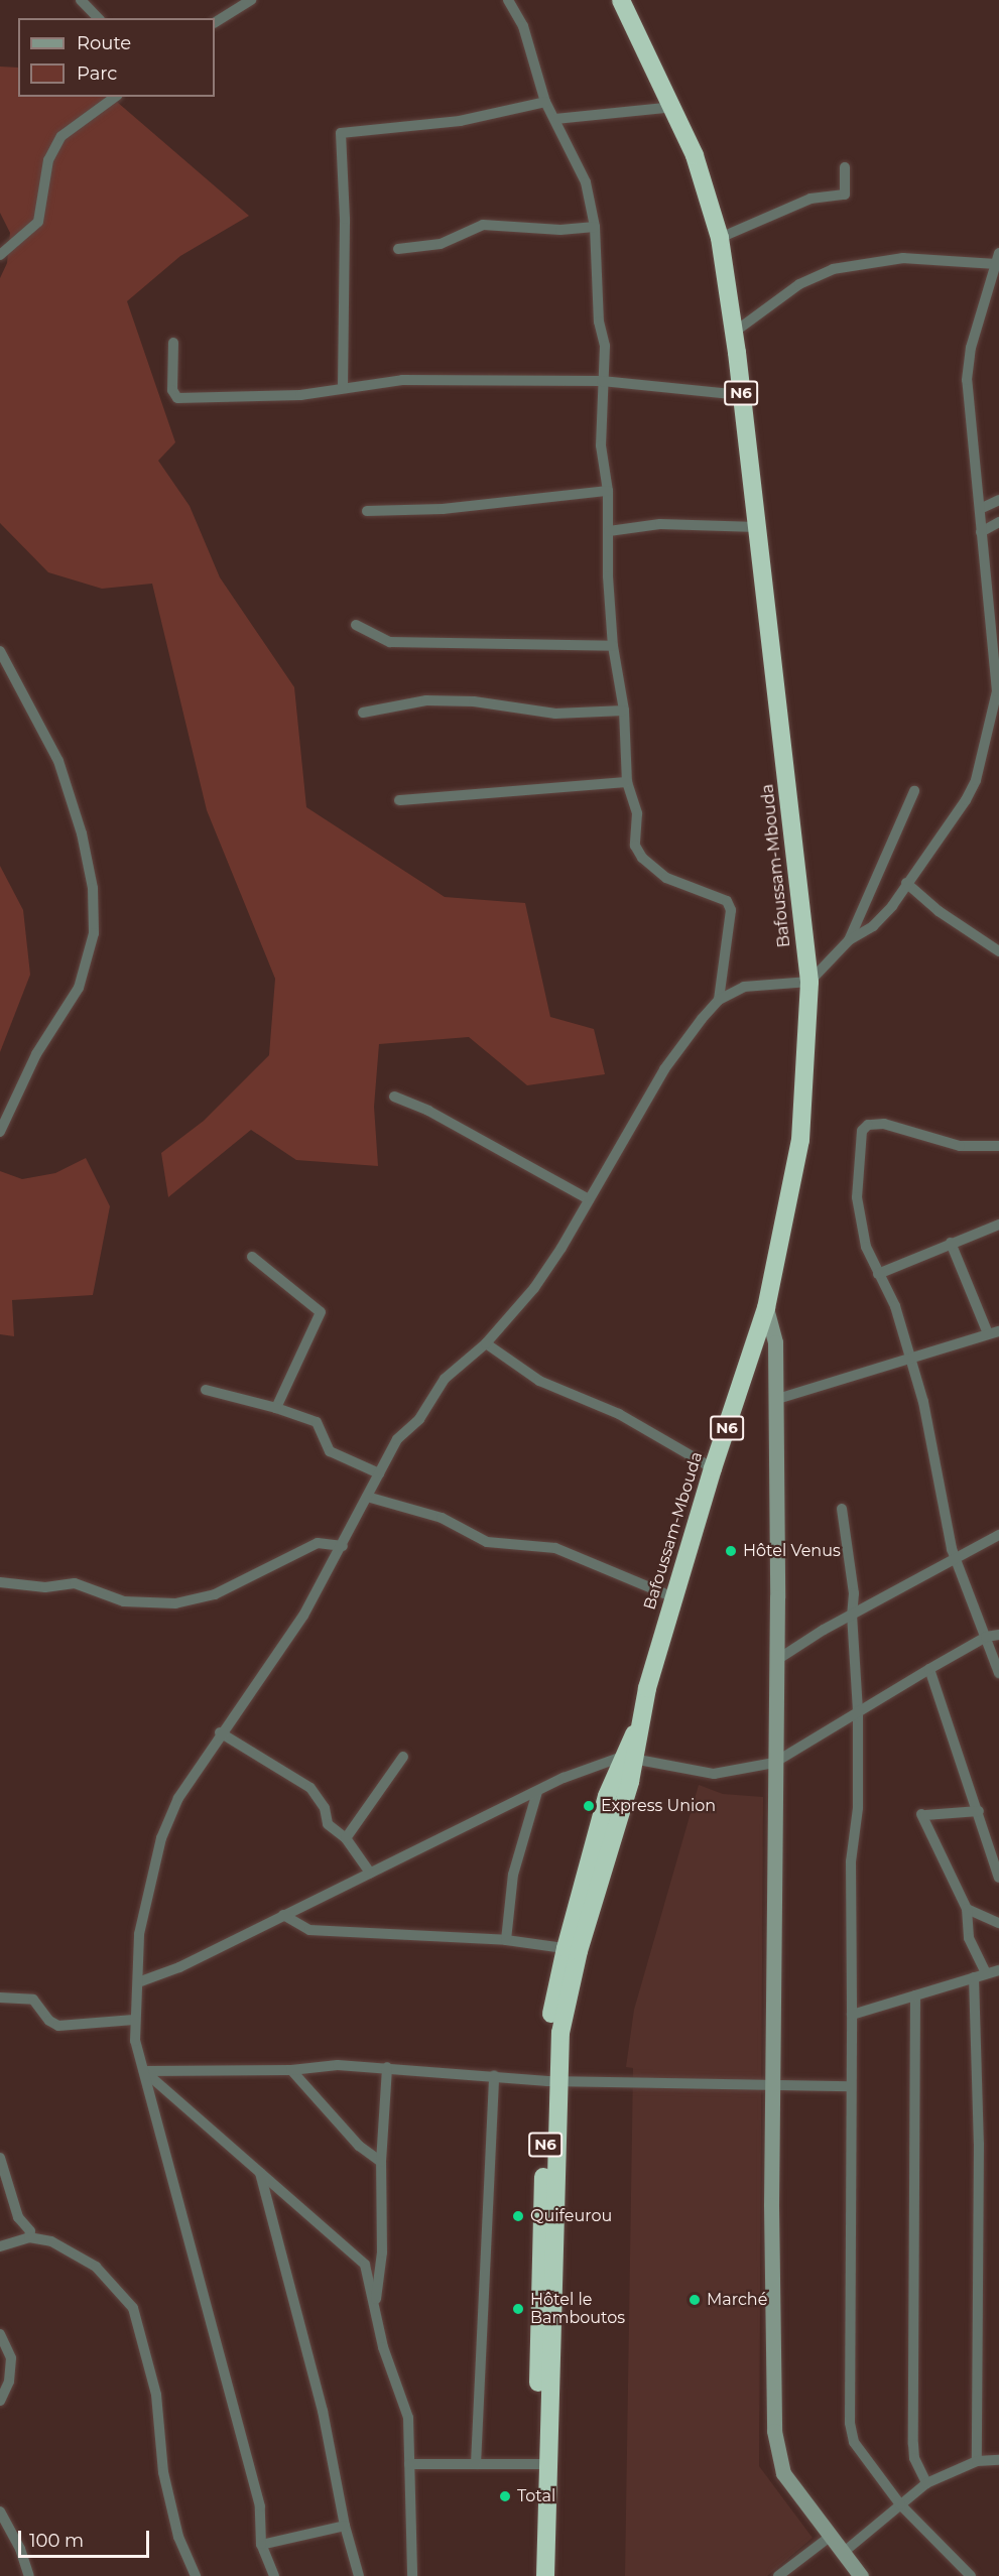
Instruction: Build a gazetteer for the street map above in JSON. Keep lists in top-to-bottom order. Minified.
{"streets":{"highway":["N6","Bafoussam-Mbouda"]},"places":["Hôtel Venus","Express Union","Quifeurou","Marché","Hôtel le Bamboutos","Total"],"legend":["Route","Parc"],"scale_bar":"100 m"}
